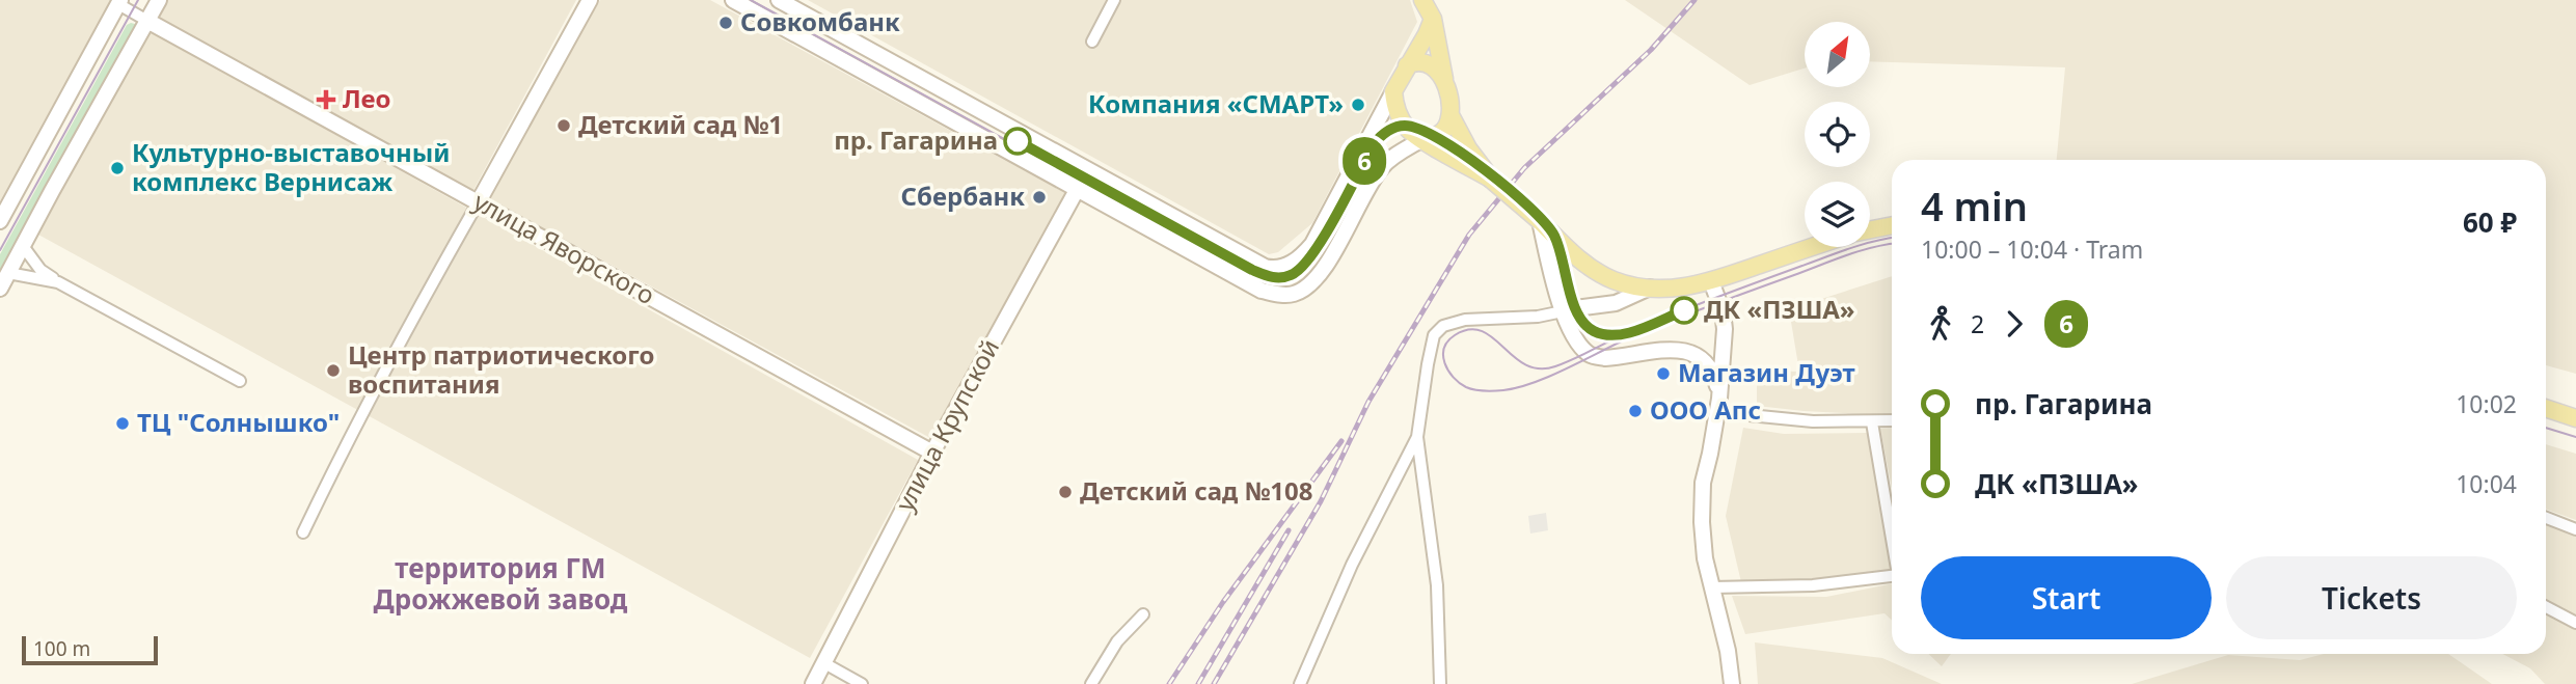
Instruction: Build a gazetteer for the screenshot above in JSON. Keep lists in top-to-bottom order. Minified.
{"streets":{"main road":["улица Яворского","улица Крупской"]},"crossings":[["улица Яворского","улица Крупской"]],"districts":["территория ГМ Дрожжевой завод"],"places":{"other":["Совкомбанк","Компания «СМАРТ»","Детский сад №1","пр. Гагарина","Культурно-выставочный комплекс Вернисаж","Сбербанк","ДК «ПЗША»","Центр патриотического воспитания","Магазин Дуэт","ООО Апс","ТЦ \"Солнышко\"","Детский сад №108"],"health":["Лео"]},"lines":["tram line 6"],"scale_bar":"100 m","north":"top right","page":{"on_map":"6","heading":["4 min","10:00 – 10:04 · Tram","60 ₽"],"legs":["2","6"],"list":[{"name":"пр. Гагарина","value":"10:02"},{"name":"ДК «ПЗША»","value":"10:04"}],"buttons":["Start","Tickets"],"scale":"100 m"}}
